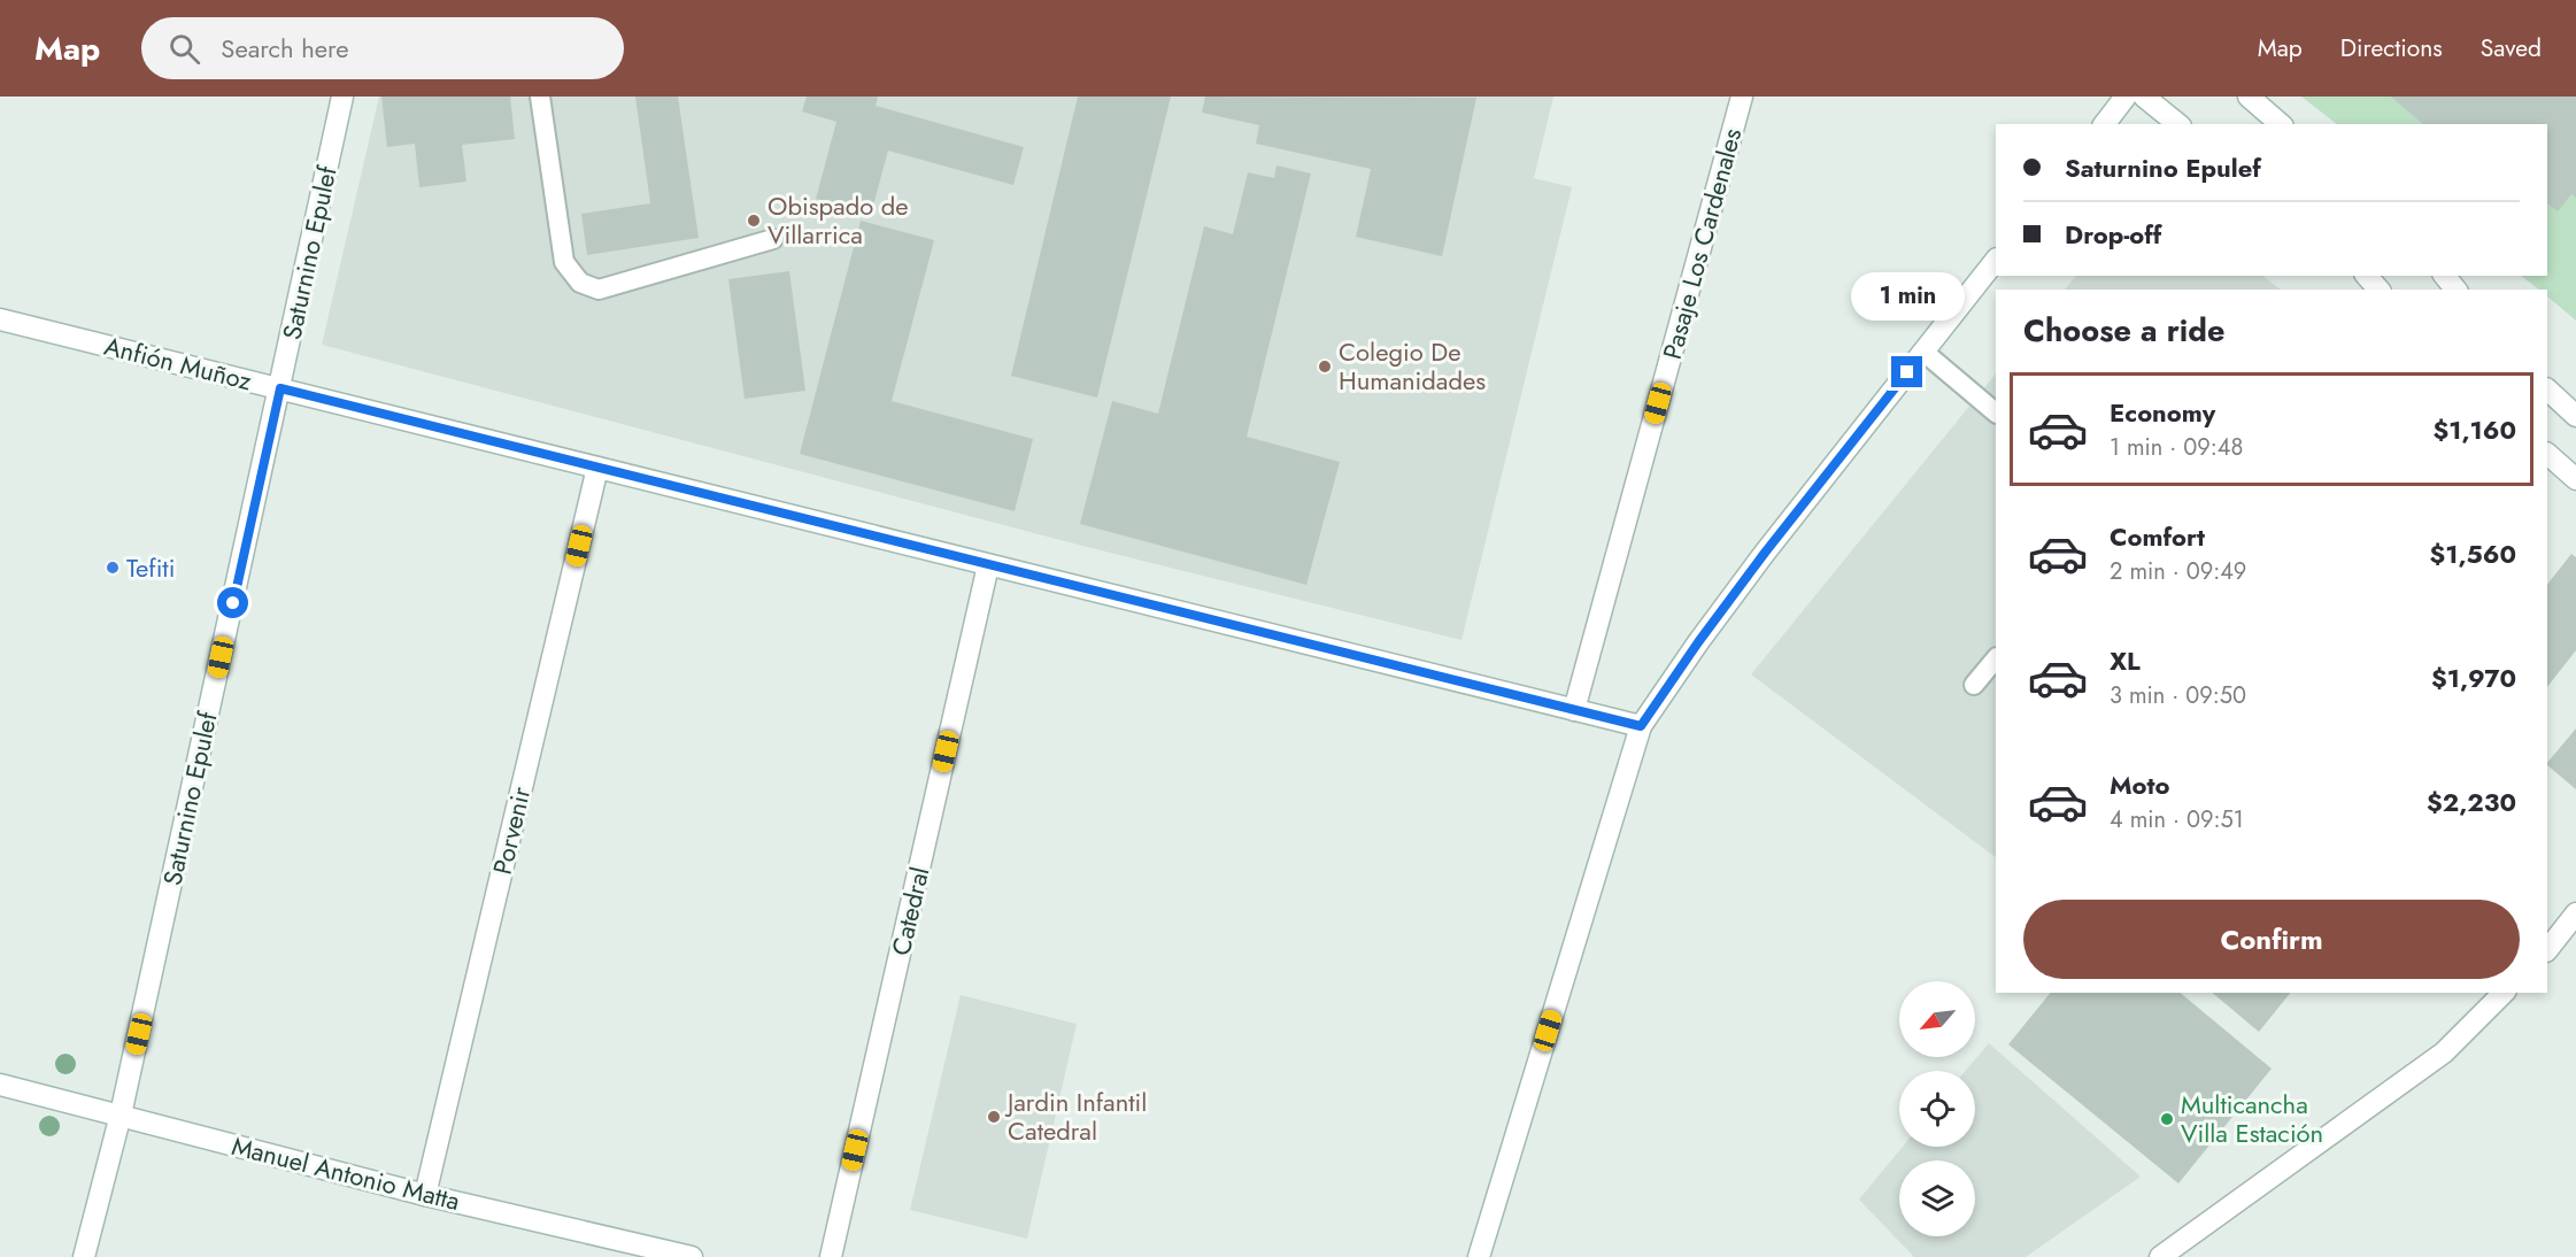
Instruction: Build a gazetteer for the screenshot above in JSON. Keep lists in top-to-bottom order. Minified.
{"streets":{"street":["Pasaje Los Cardenales","Saturnino Epulef","Anfión Muñoz","Porvenir","Catedral","Manuel Antonio Matta"]},"crossings":[["Pasaje Los Cardenales","Anfión Muñoz"],["Saturnino Epulef","Anfión Muñoz"],["Saturnino Epulef","Manuel Antonio Matta"],["Anfión Muñoz","Porvenir"],["Anfión Muñoz","Catedral"],["Porvenir","Manuel Antonio Matta"]],"places":["Obispado de Villarrica","Colegio De Humanidades","Tefiti","Jardin Infantil Catedral","Multicancha Villa Estación"],"north":"bottom left","page":{"header":"Map","search":"Search here","nav":["Map","Directions","Saved"],"banner":["Saturnino Epulef","Drop-off"],"bubble":"1 min","heading":"Choose a ride","list":[{"name":"Economy","note":"1 min · 09:48","value":"$1,160"},{"name":"Comfort","note":"2 min · 09:49","value":"$1,560"},{"name":"XL","note":"3 min · 09:50","value":"$1,970"},{"name":"Moto","note":"4 min · 09:51","value":"$2,230"}],"buttons":"Confirm"}}
